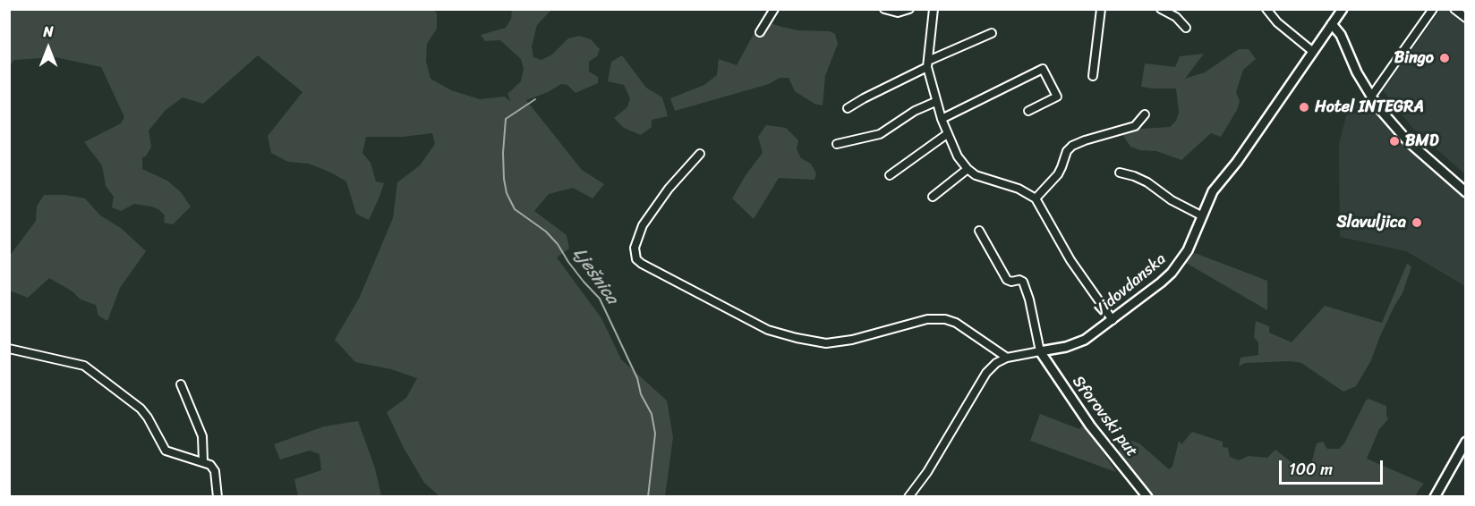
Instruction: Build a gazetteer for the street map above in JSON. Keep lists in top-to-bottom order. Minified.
{"streets":{"street":["Vidovdanska","Sforovski put"]},"crossings":[["Vidovdanska","Sforovski put"]],"water":["Lješnica"],"places":["Bingo","Hotel INTEGRA","BMD","Slavuljica"],"scale_bar":"100 m","north":"top"}
